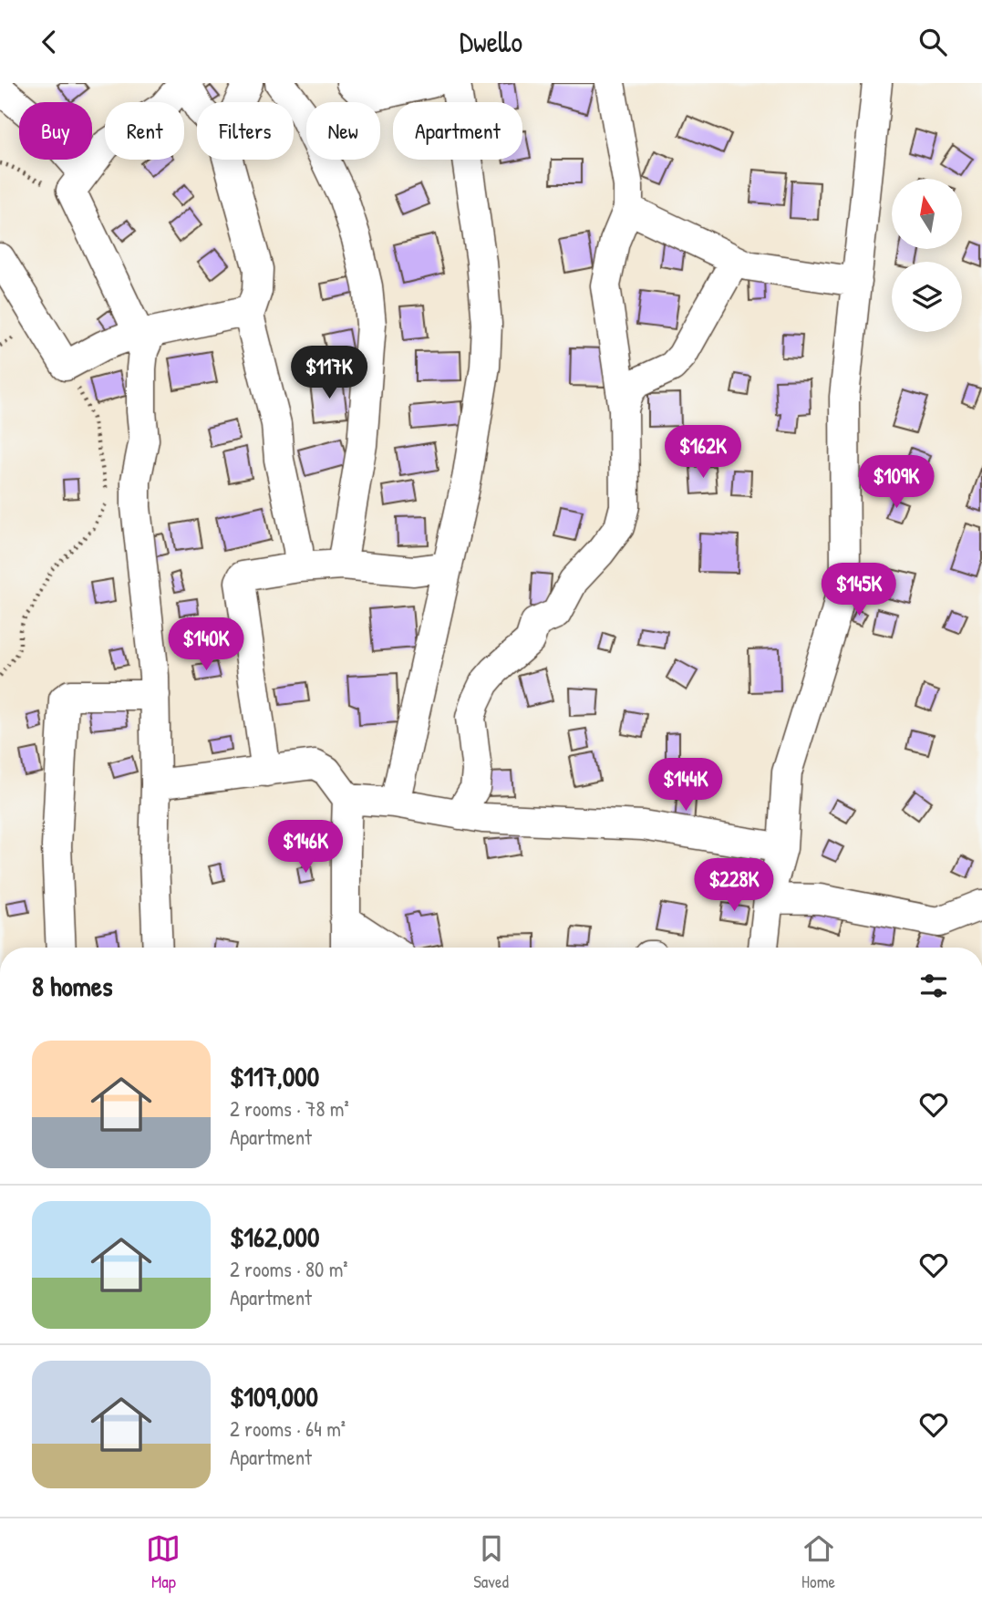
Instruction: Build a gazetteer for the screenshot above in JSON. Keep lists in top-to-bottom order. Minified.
{"north":"top","page":{"header":"Dwello","chip":["Buy","Rent","Filters","New","Apartment"],"price":["$117K","$162K","$109K","$145K","$140K","$144K","$146K","$228K"],"heading":"8 homes","list":[{"name":"$117,000","note":"2 rooms · 78 m² · Apartment"},{"name":"$162,000","note":"2 rooms · 80 m² · Apartment"},{"name":"$109,000","note":"2 rooms · 64 m² · Apartment"}],"tabs":["Map","Saved","Home"]}}
